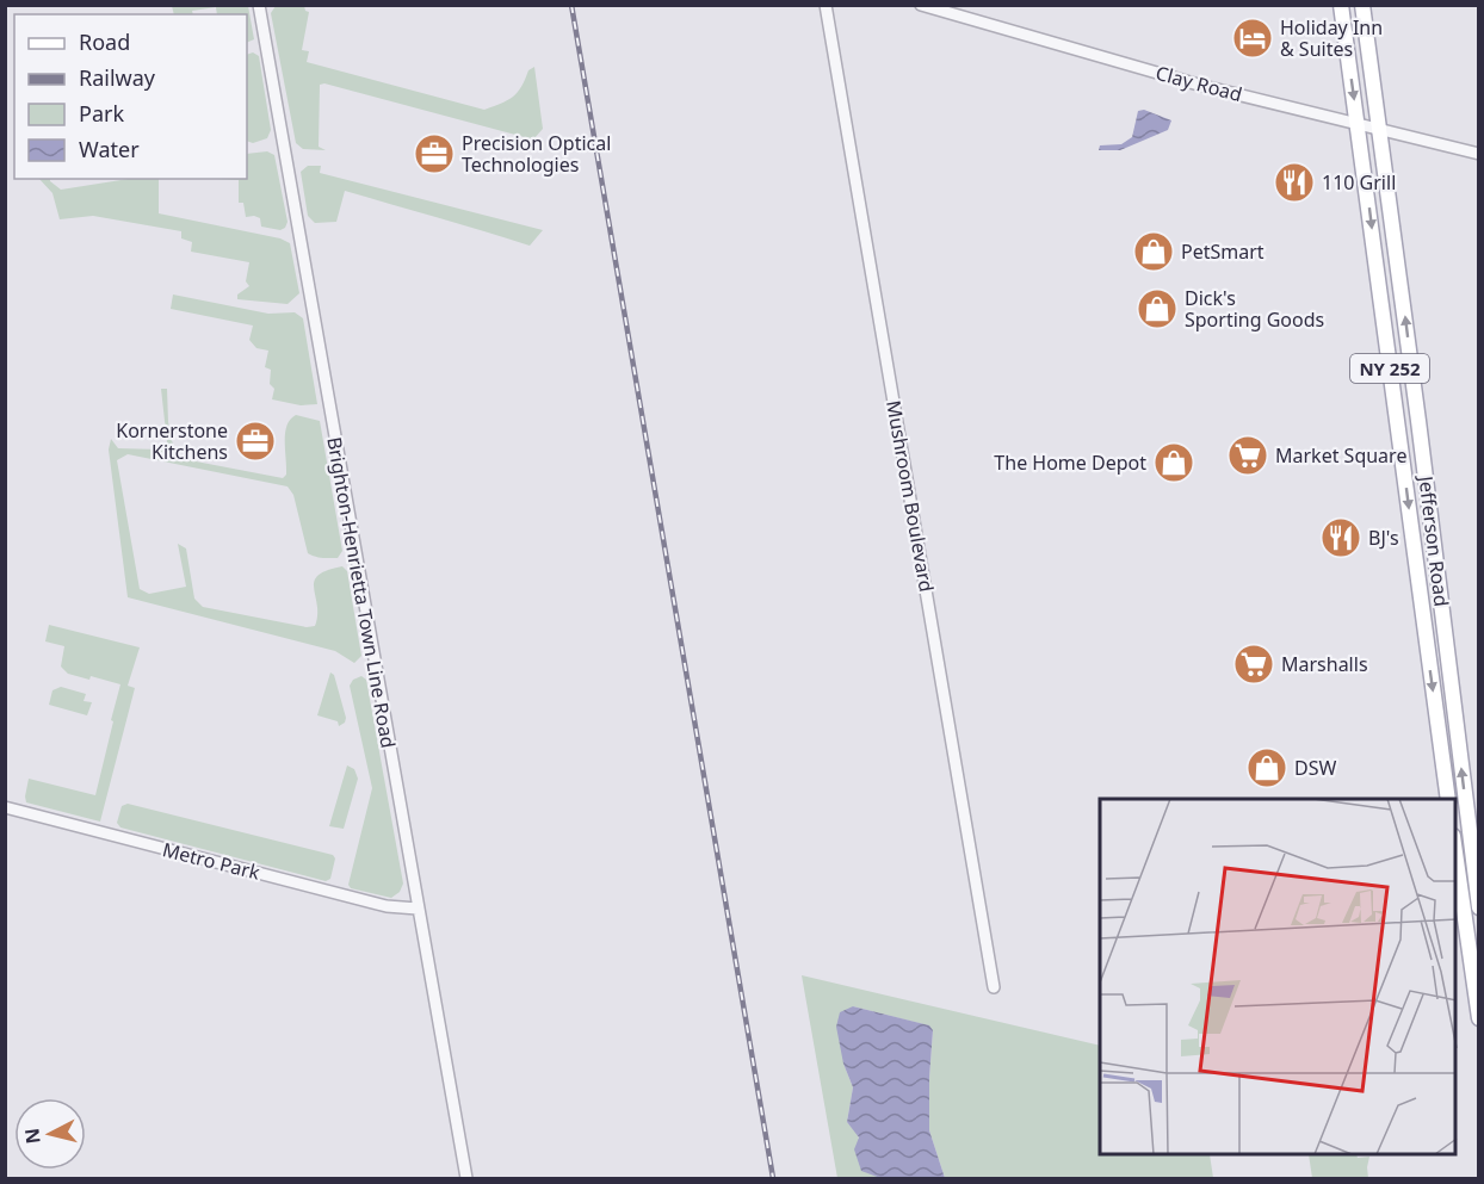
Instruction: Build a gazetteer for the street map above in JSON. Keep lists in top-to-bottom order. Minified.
{"streets":{"main road":["NY 252","Jefferson Road"],"street":["Clay Road","Mushroom Boulevard","Brighton-Henrietta Town Line Road","Metro Park"]},"crossings":[["Clay Road","Jefferson Road"],["Brighton-Henrietta Town Line Road","Metro Park"]],"places":{"hotel":["Holiday Inn & Suites"],"office":["Precision Optical Technologies","Kornerstone Kitchens"],"restaurant":["110 Grill","BJ's"],"shop":["PetSmart","Dick's Sporting Goods","The Home Depot","DSW"],"supermarket":["Market Square","Marshalls"]},"legend":["Road","Railway","Park","Water"],"north":"left"}
